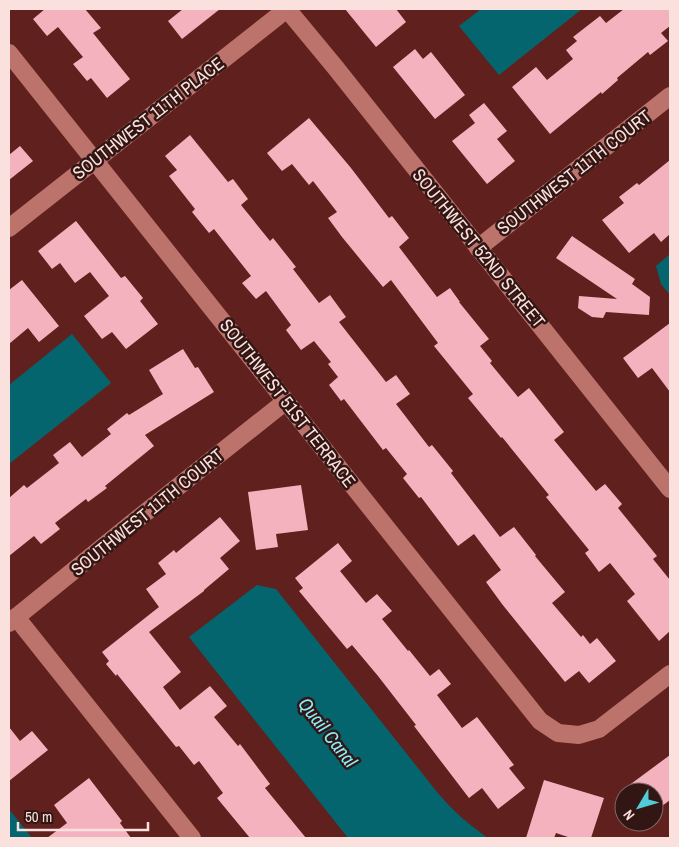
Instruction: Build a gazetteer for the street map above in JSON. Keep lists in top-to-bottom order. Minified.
{"streets":{"street":["SOUTHWEST 11TH PLACE","SOUTHWEST 11TH COURT","SOUTHWEST 52ND STREET","SOUTHWEST 51ST TERRACE"]},"crossings":[["SOUTHWEST 11TH PLACE","SOUTHWEST 52ND STREET"],["SOUTHWEST 11TH PLACE","SOUTHWEST 51ST TERRACE"],["SOUTHWEST 11TH COURT","SOUTHWEST 52ND STREET"],["SOUTHWEST 11TH COURT","SOUTHWEST 51ST TERRACE"]],"water":["Quail Canal"],"scale_bar":"50 m","north":"bottom left"}
